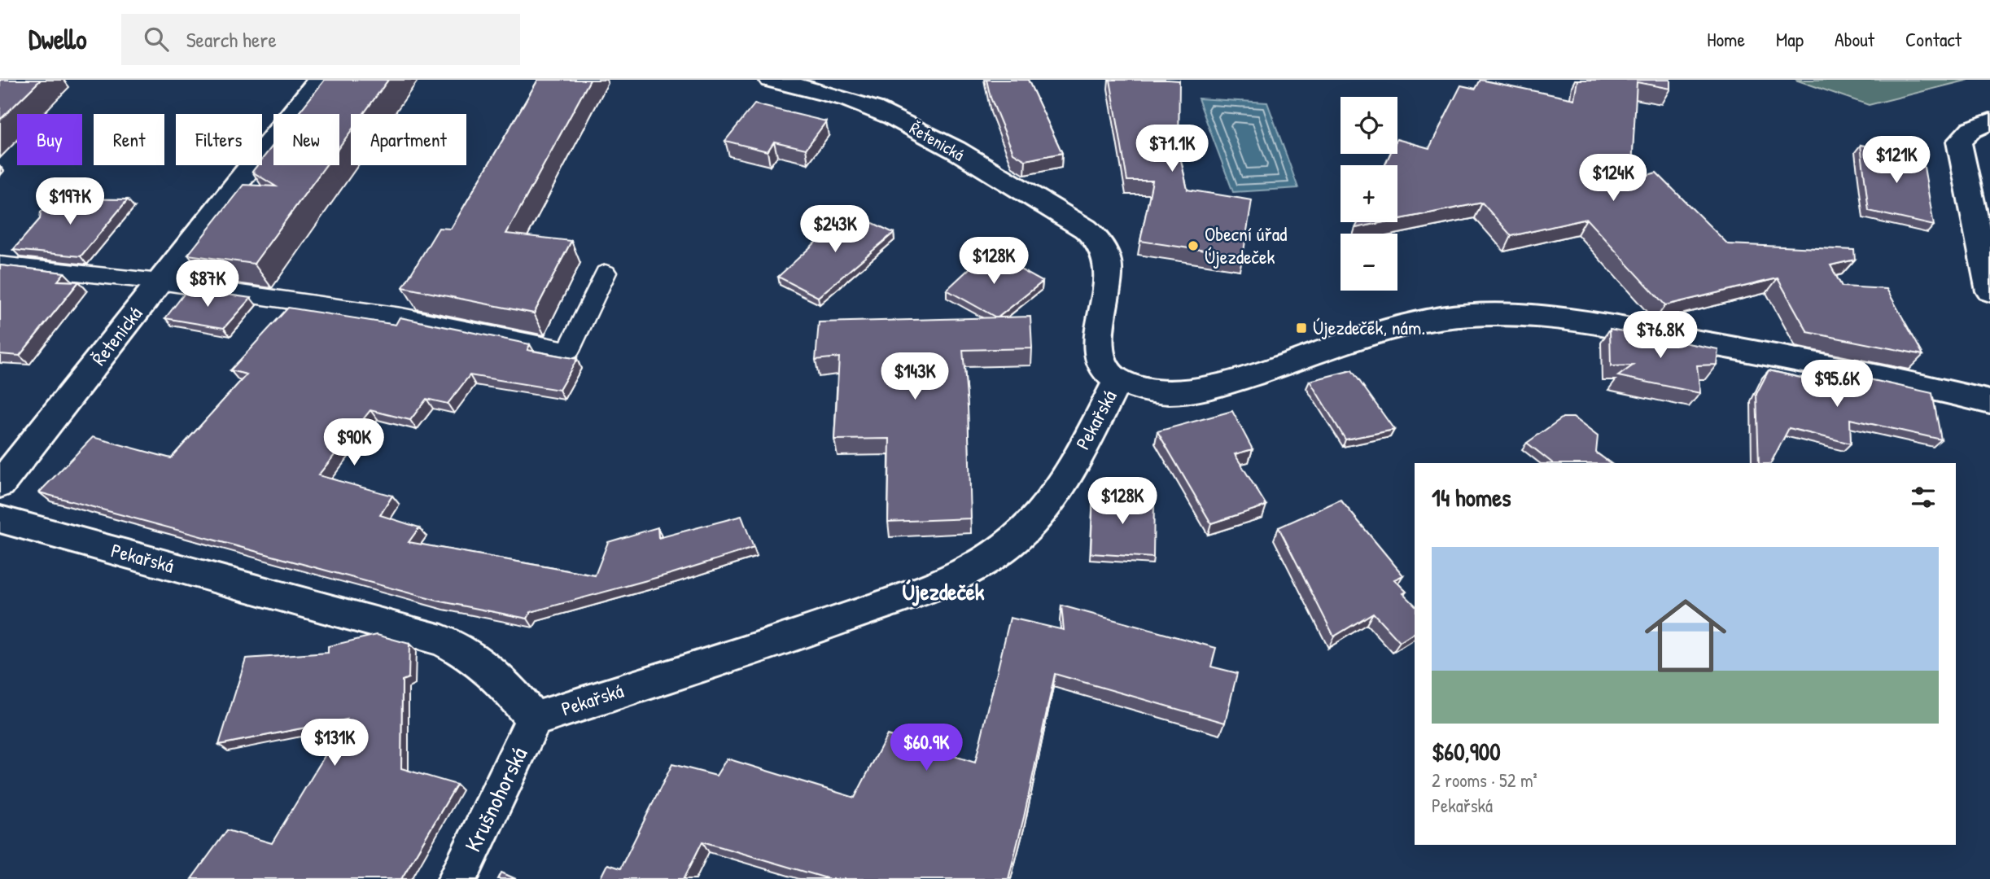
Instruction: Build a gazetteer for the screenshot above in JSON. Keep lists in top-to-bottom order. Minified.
{"streets":{"street":["Řetenická","Pekařská","Krušnohorská"]},"crossings":[["Řetenická","Pekařská"],["Pekařská","Krušnohorská"]],"districts":["Újezdeček"],"places":{"other":["Obecní úřad Újezdeček"],"transit":["Újezdeček, nám."]},"page":{"header":"Dwello","search":"Search here","nav":["Home","Map","About","Contact"],"map_buttons":["+","−"],"chip":["Buy","Rent","Filters","New","Apartment"],"price":["$71.1K","$121K","$124K","$197K","$243K","$128K","$87K","$76.8K","$143K","$95.6K","$90K","$128K","$131K","$60.9K"],"heading":"14 homes","list":[{"name":"$60,900","note":"2 rooms · 52 m² · Pekařská"}]}}
